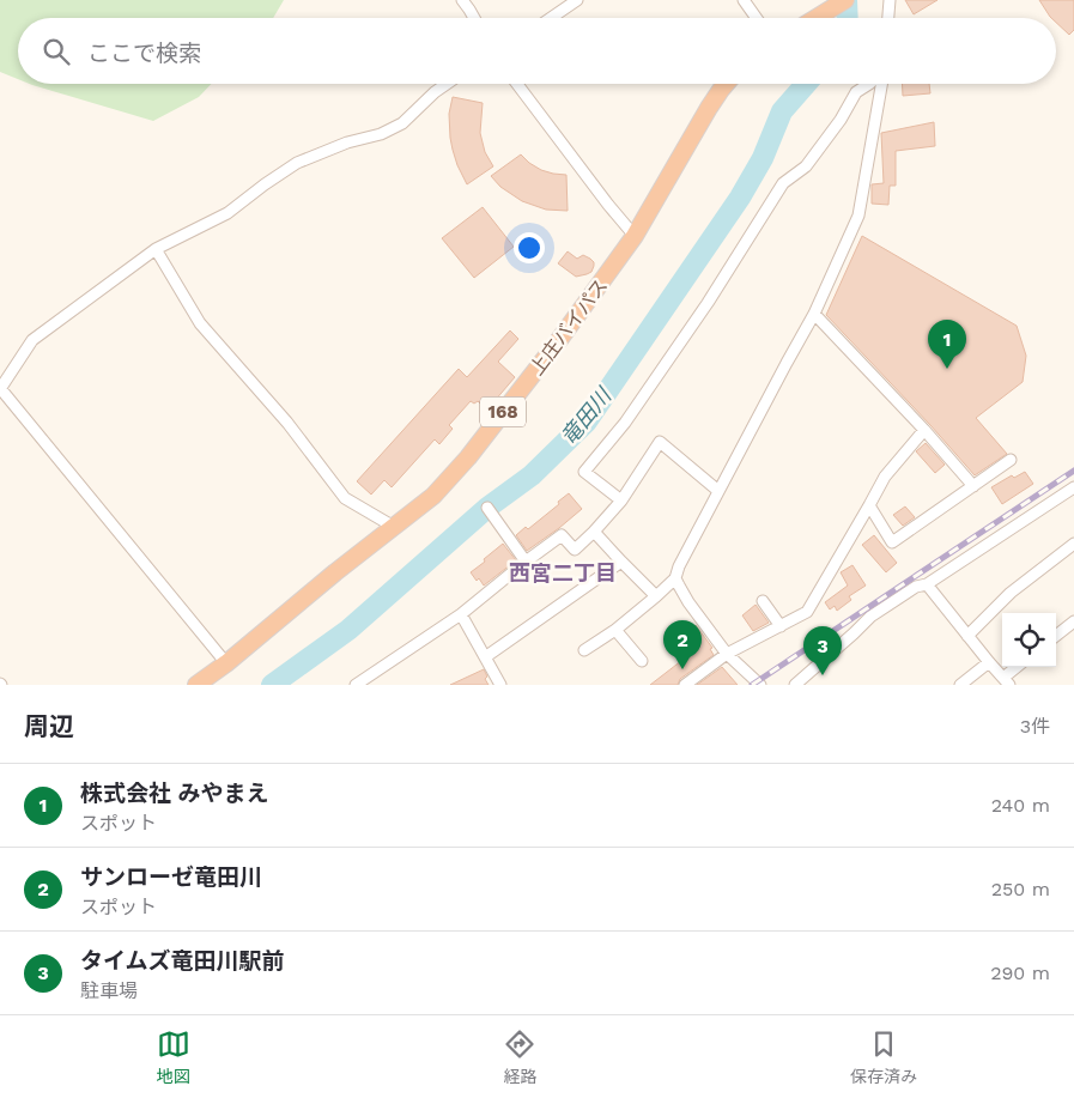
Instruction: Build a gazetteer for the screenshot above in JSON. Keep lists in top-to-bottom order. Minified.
{"streets":{"highway":["上庄バイパス","168"]},"districts":["西宮二丁目"],"water":["竜田川"],"page":{"search":"ここで検索","pins":["1","2","3"],"heading":["周辺","3件"],"list":[{"mark":"1","name":"株式会社 みやまえ","note":"スポット","value":"240 m"},{"mark":"2","name":"サンローゼ竜田川","note":"スポット","value":"250 m"},{"mark":"3","name":"タイムズ竜田川駅前","note":"駐車場","value":"290 m"}],"nav":["地図","経路","保存済み"]}}
